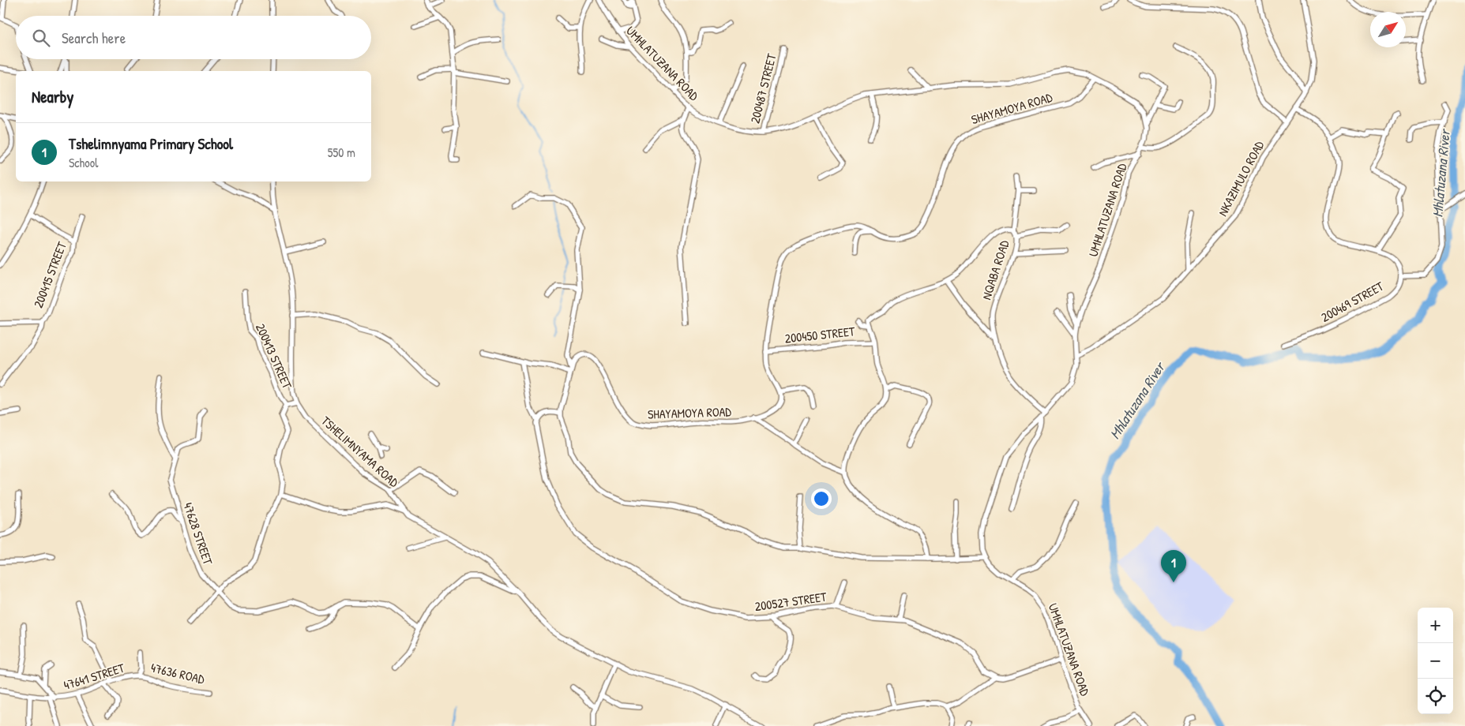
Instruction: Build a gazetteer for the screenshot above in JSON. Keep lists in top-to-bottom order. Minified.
{"streets":{"street":["UMHLATUZANA ROAD","200487 STREET","SHAYAMOYA ROAD","NKAZIMULO ROAD","NQABA ROAD","200415 STREET","200469 STREET","200450 STREET","200413 STREET","TSHELIMNYAMA ROAD","47628 STREET","200527 STREET","47636 ROAD","47641 STREET"]},"crossings":[["UMHLATUZANA ROAD","200487 STREET"],["UMHLATUZANA ROAD","SHAYAMOYA ROAD"],["UMHLATUZANA ROAD","NKAZIMULO ROAD"],["UMHLATUZANA ROAD","NQABA ROAD"],["SHAYAMOYA ROAD","200450 STREET"],["47636 ROAD","47641 STREET"]],"water":["Mhlatuzana River"],"north":"top right","page":{"search":"Search here","heading":"Nearby","list":[{"mark":"1","name":"Tshelimnyama Primary School","note":"School","value":"550 m"}],"pins":"1","map_buttons":["+","−"]}}
